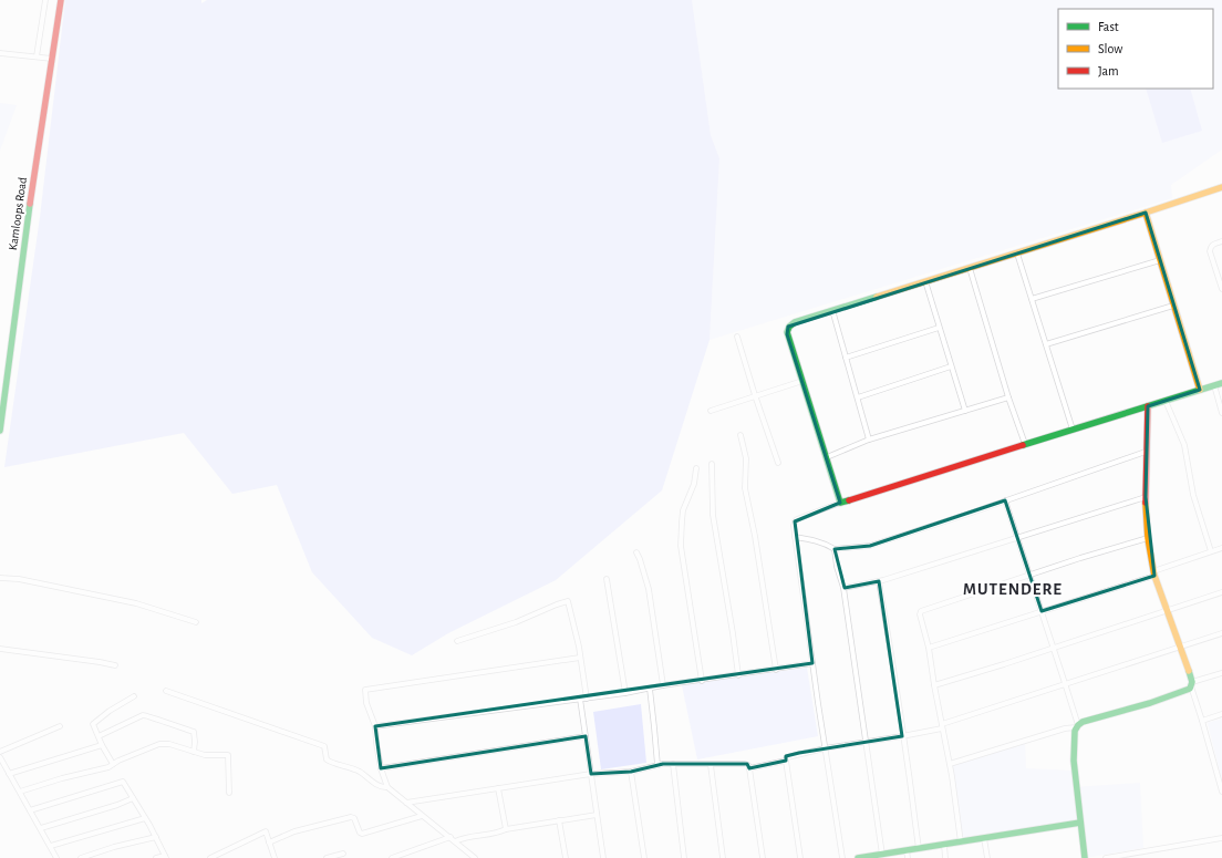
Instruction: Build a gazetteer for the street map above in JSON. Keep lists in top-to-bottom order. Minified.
{"streets":{"main road":["Kamloops Road"]},"districts":["MUTENDERE"],"legend":["Fast","Slow","Jam"]}
